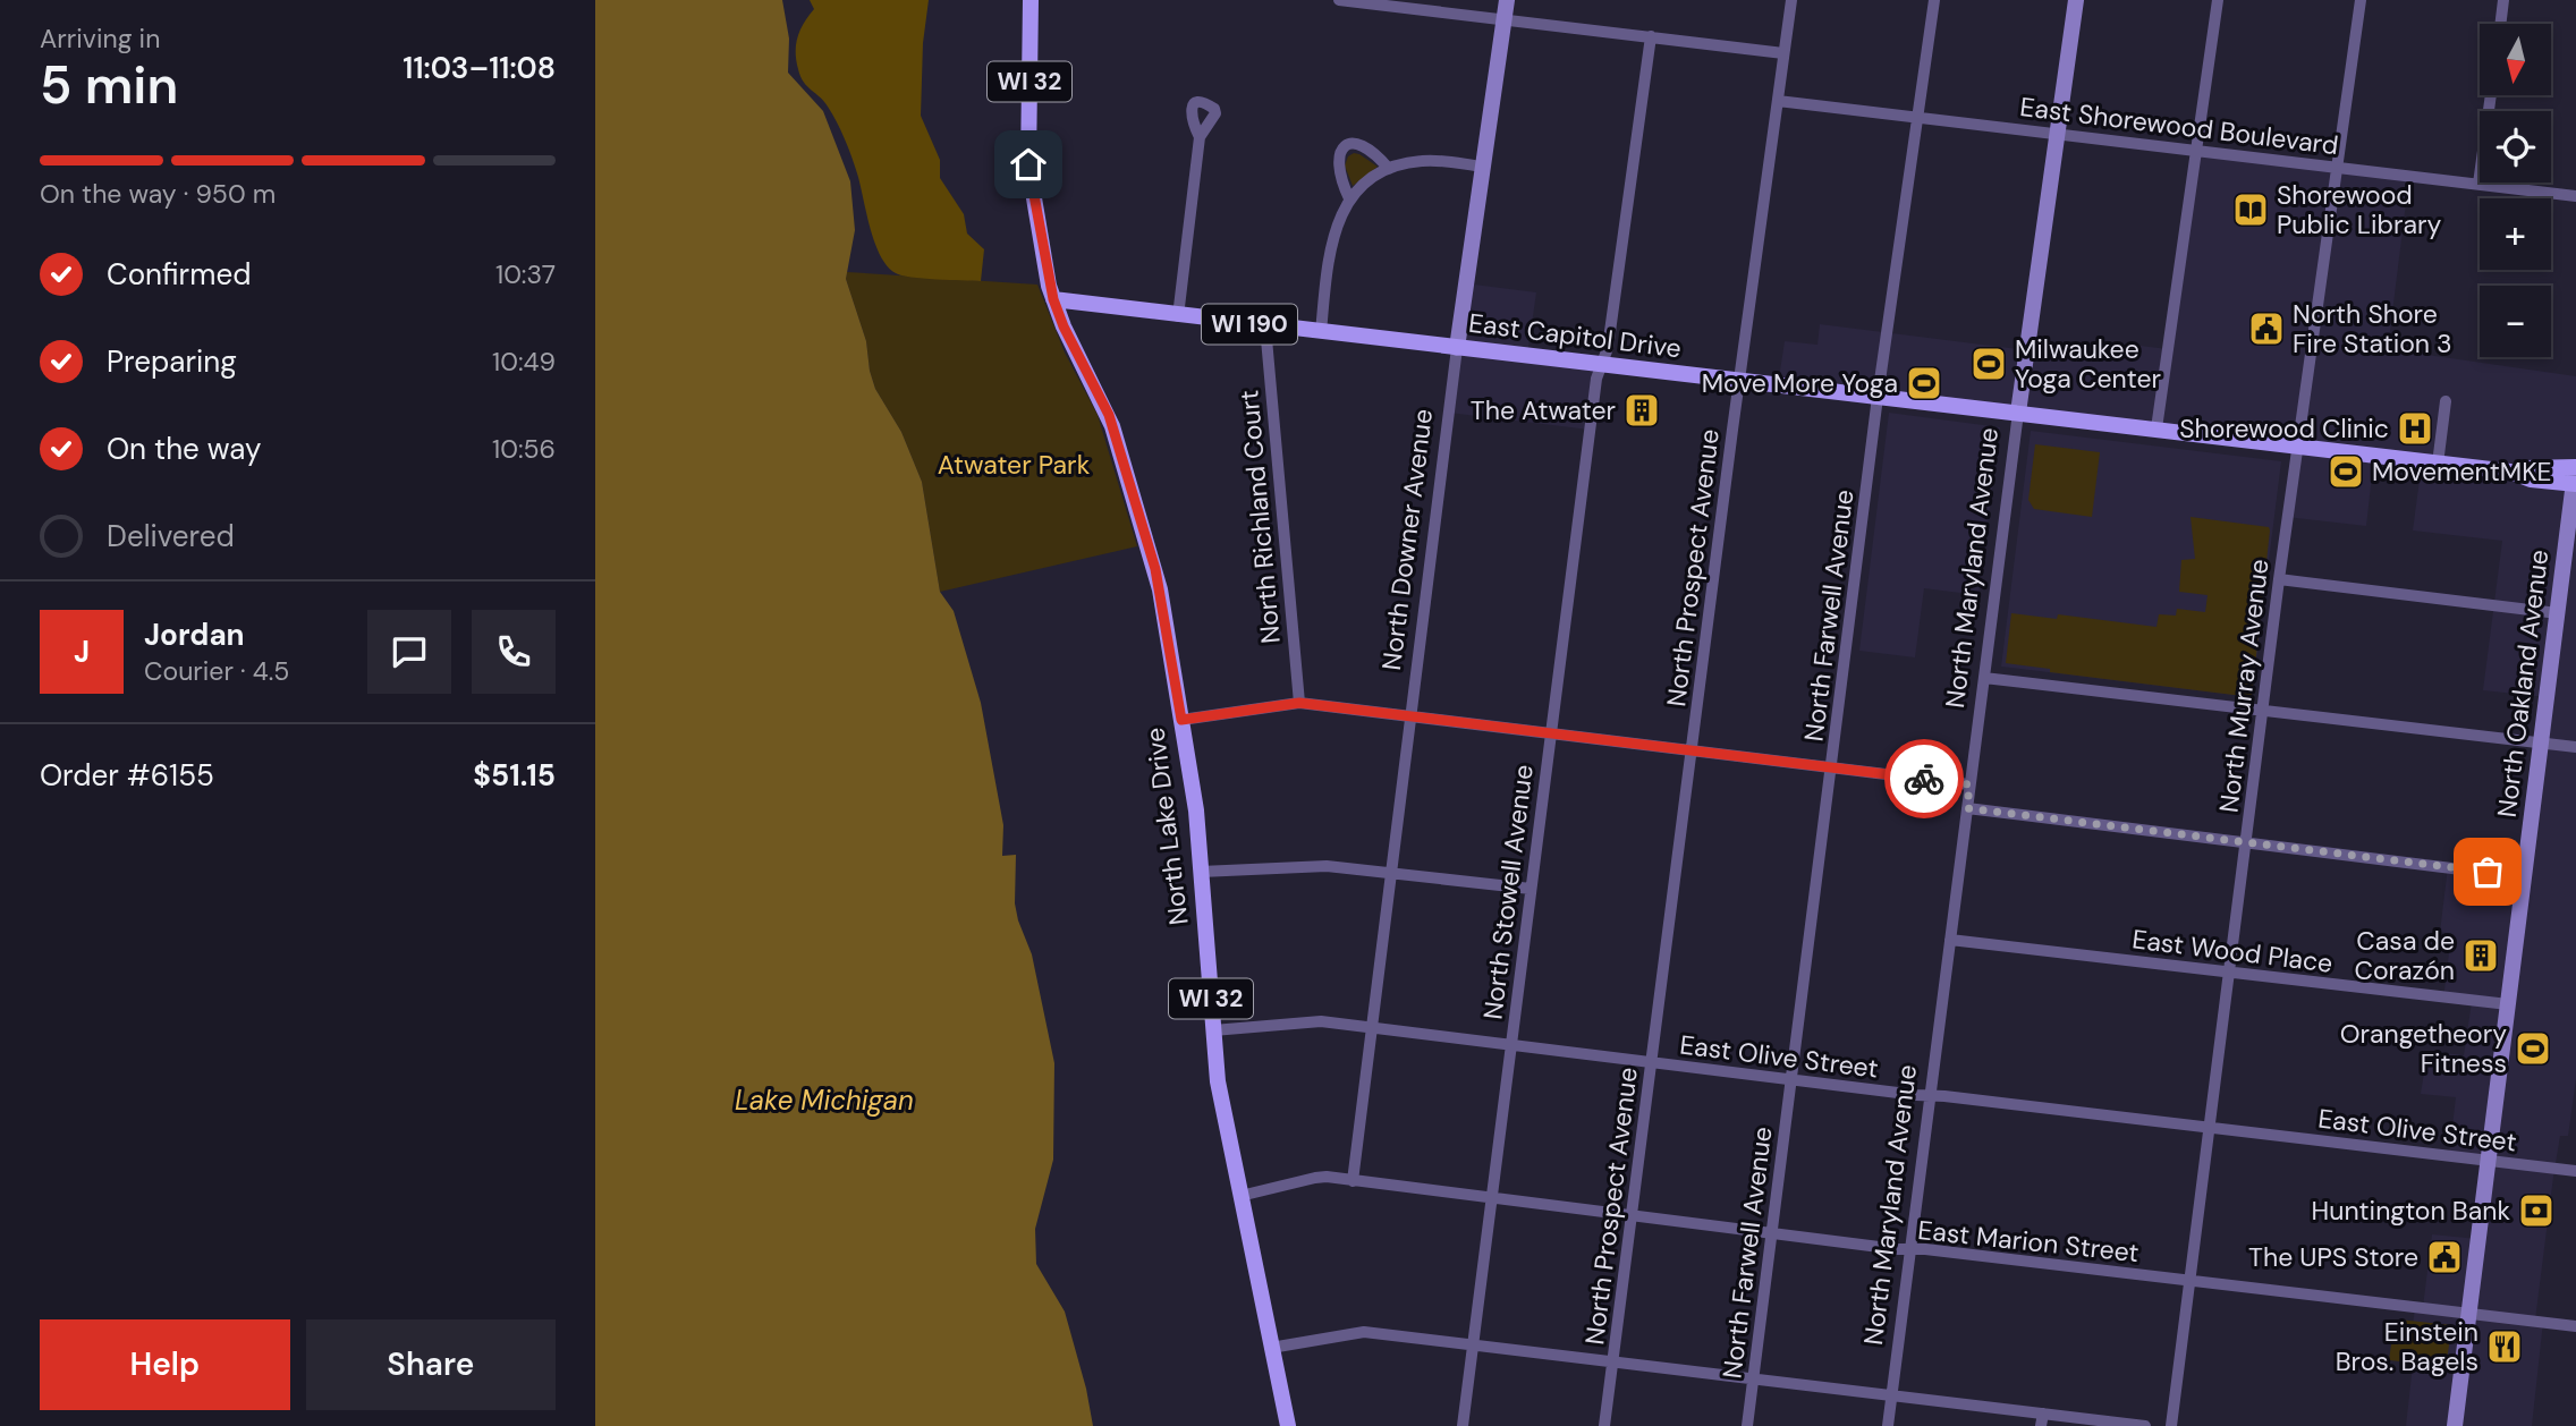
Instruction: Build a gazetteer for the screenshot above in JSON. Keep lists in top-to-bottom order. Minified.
{"streets":{"main road":["WI 32","WI 190","East Capitol Drive","North Downer Avenue","North Maryland Avenue","North Oakland Avenue","North Lake Drive"],"street":["East Shorewood Boulevard","North Richland Court","North Prospect Avenue","North Farwell Avenue","North Murray Avenue","North Stowell Avenue","East Wood Place","East Olive Street","East Marion Street"]},"crossings":[["East Shorewood Boulevard","North Prospect Avenue"],["East Shorewood Boulevard","North Maryland Avenue"],["East Shorewood Boulevard","North Farwell Avenue"],["East Shorewood Boulevard","North Murray Avenue"],["East Capitol Drive","North Richland Court"],["East Capitol Drive","North Downer Avenue"],["East Capitol Drive","North Prospect Avenue"],["East Capitol Drive","North Maryland Avenue"],["East Capitol Drive","North Farwell Avenue"],["East Capitol Drive","North Oakland Avenue"],["East Capitol Drive","North Murray Avenue"],["East Capitol Drive","North Lake Drive"],["East Capitol Drive","North Stowell Avenue"],["North Downer Avenue","East Olive Street"],["North Downer Avenue","East Marion Street"],["North Prospect Avenue","East Olive Street"],["North Prospect Avenue","East Marion Street"],["North Maryland Avenue","East Wood Place"],["North Maryland Avenue","East Olive Street"],["North Maryland Avenue","East Marion Street"],["North Farwell Avenue","East Olive Street"],["North Farwell Avenue","East Marion Street"],["North Oakland Avenue","East Wood Place"],["North Oakland Avenue","East Olive Street"],["North Oakland Avenue","East Marion Street"],["North Murray Avenue","East Wood Place"],["North Murray Avenue","East Olive Street"],["North Murray Avenue","East Marion Street"],["North Lake Drive","East Olive Street"],["North Lake Drive","East Marion Street"],["North Stowell Avenue","East Olive Street"],["North Stowell Avenue","East Marion Street"]],"water":["Lake Michigan"],"parks":["Atwater Park"],"places":{"library":["Shorewood Public Library"],"public building":["North Shore Fire Station 3","The UPS Store"],"sports":["Milwaukee Yoga Center","Move More Yoga","MovementMKE","Orangetheory Fitness"],"building":["The Atwater","Casa de Corazón"],"hospital":["Shorewood Clinic"],"bank":["Huntington Bank"],"restaurant":["Einstein Bros. Bagels"]},"north":"bottom","page":{"heading":["5 min","Arriving in","11:03–11:08"],"panel":["Jordan","Courier · 4.5","Order #6155","$51.15"],"map_buttons":["+","−"],"bar":"On the way · 950 m","list":[["Confirmed","10:37"],["Preparing","10:49"],["On the way","10:56"],"Delivered"],"round":"J","buttons":["Help","Share"]}}
